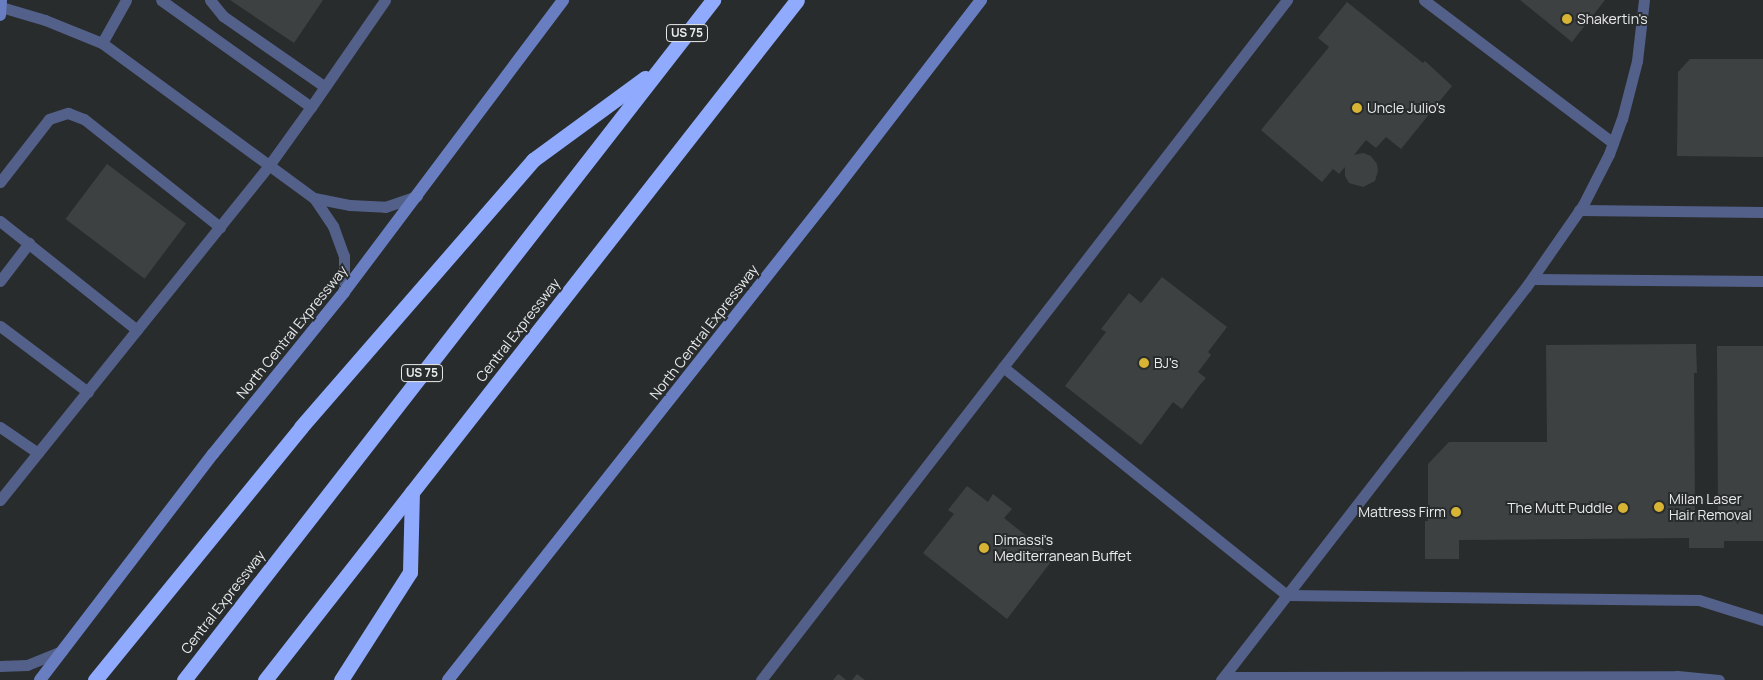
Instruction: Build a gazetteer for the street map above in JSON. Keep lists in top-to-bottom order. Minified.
{"streets":{"highway":["US 75","Central Expressway"],"main road":["North Central Expressway"]},"places":["Shakertin's","Uncle Julio's","BJ's","Milan Laser Hair Removal","The Mutt Puddle","Mattress Firm","Dimassi's Mediterranean Buffet"]}
